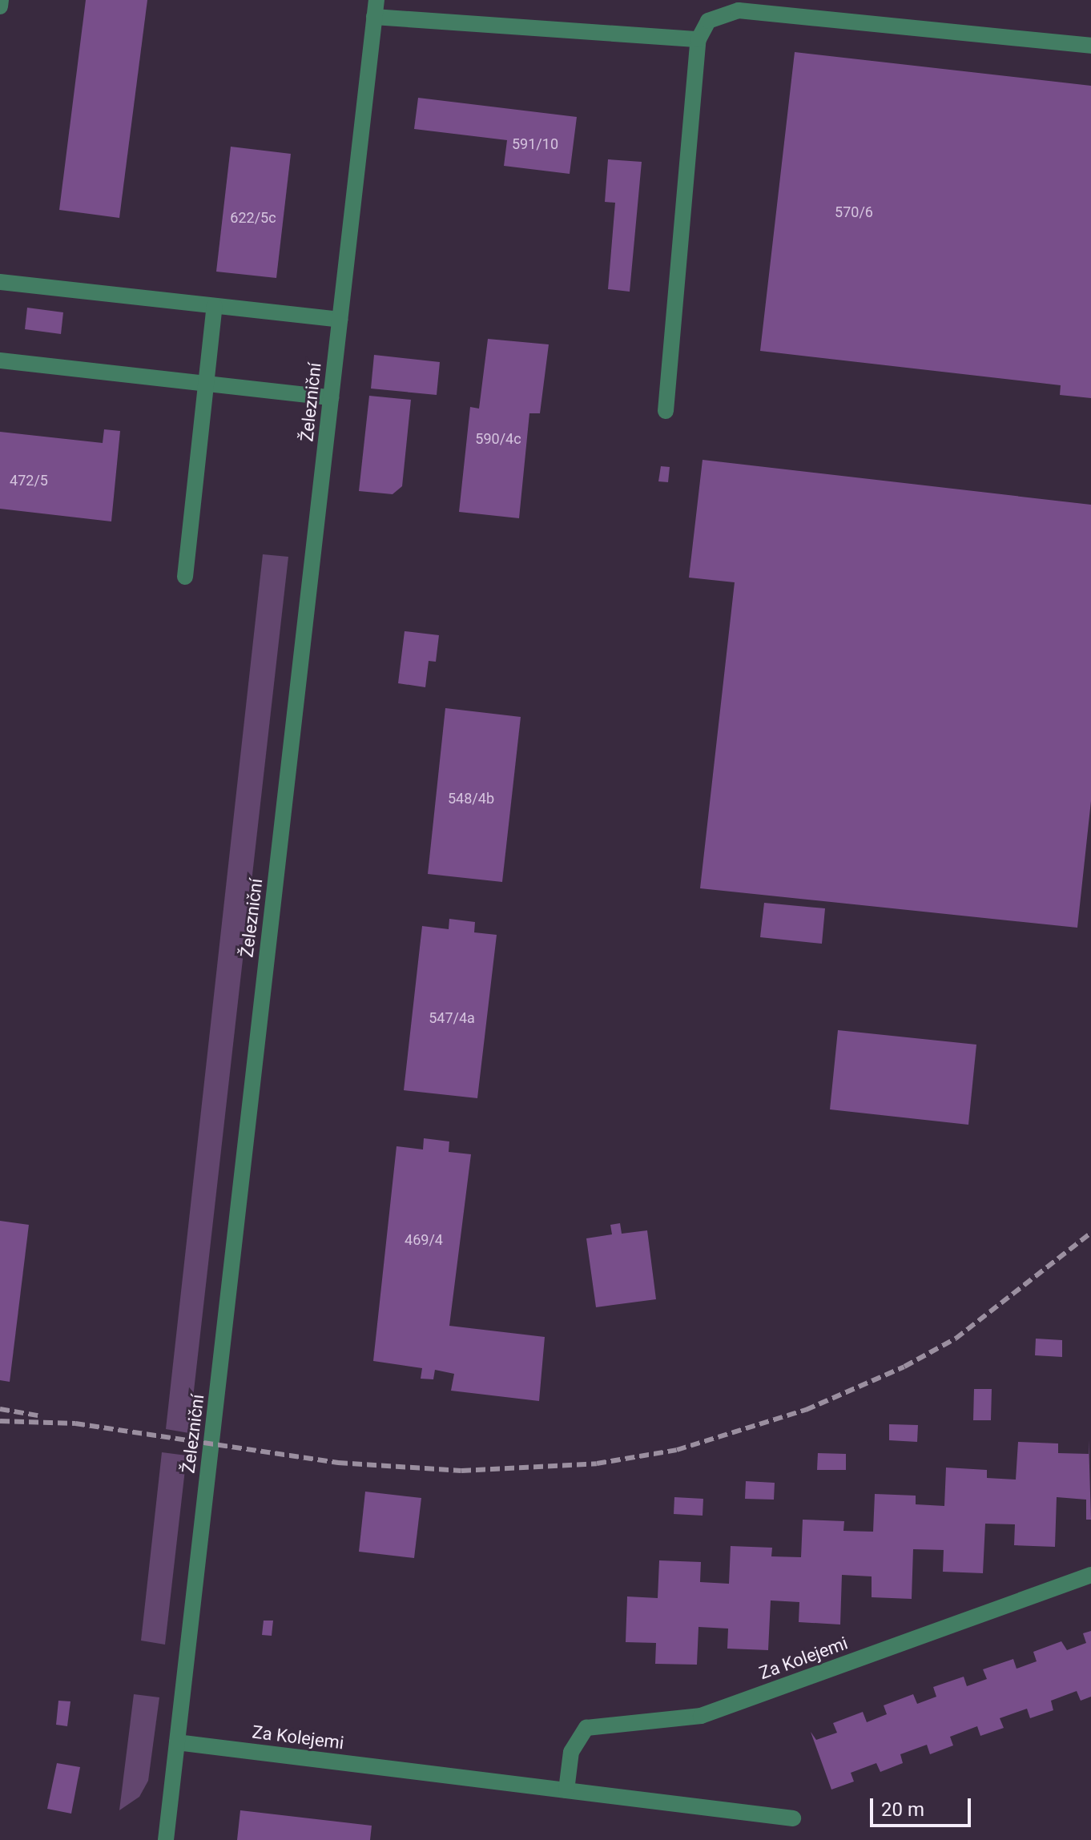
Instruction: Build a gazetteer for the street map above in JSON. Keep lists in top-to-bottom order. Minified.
{"streets":{"street":["Železniční","Za Kolejemi"]},"crossings":[["Železniční","Za Kolejemi"]],"house_numbers":["591/10","570/6","622/5c","590/4c","472/5","548/4b","547/4a","469/4"],"scale_bar":"20 m"}
